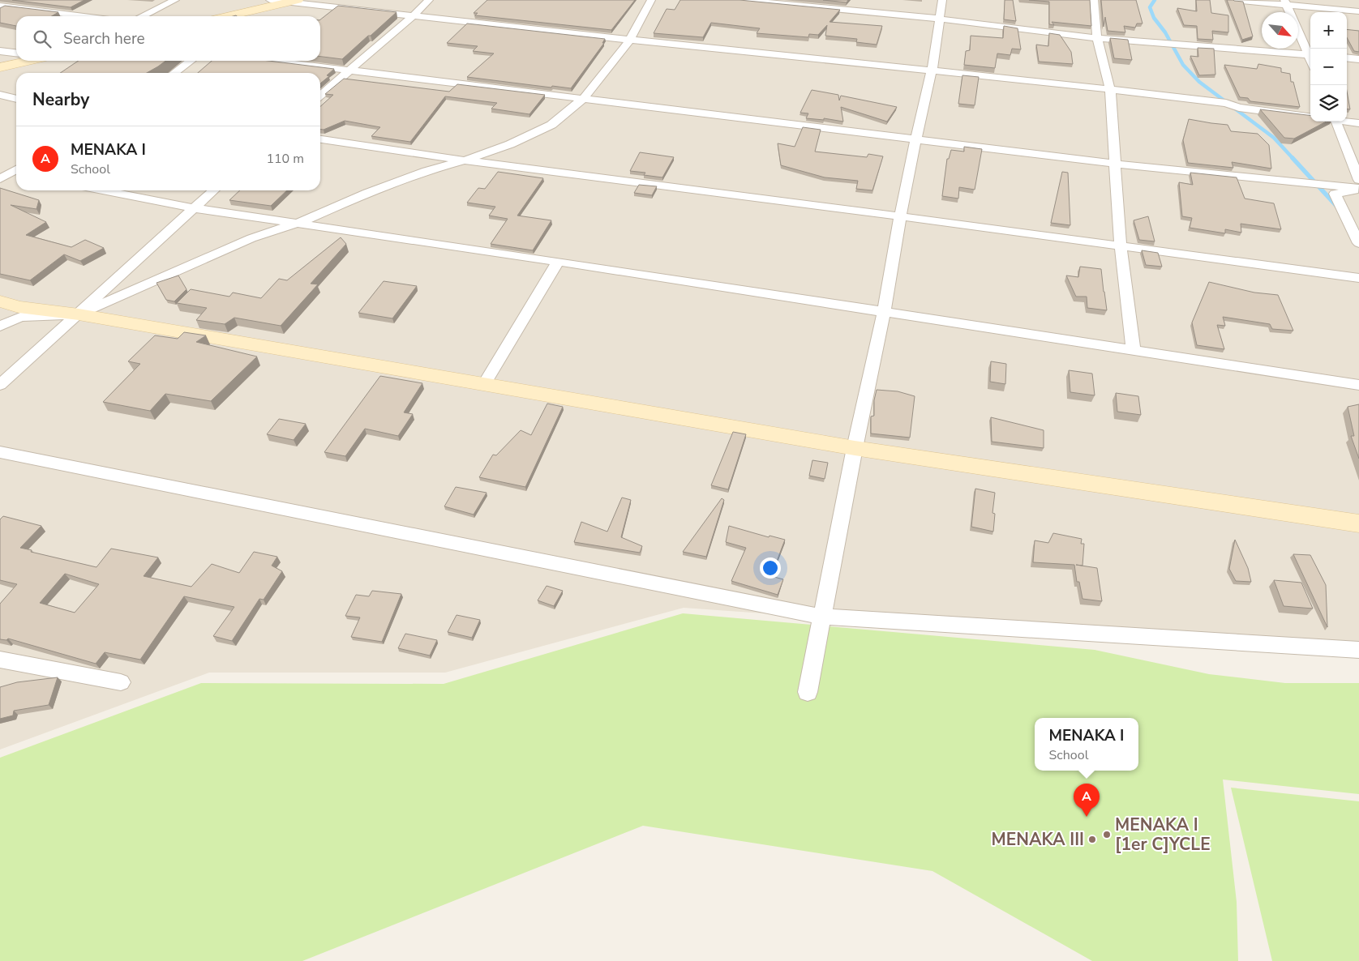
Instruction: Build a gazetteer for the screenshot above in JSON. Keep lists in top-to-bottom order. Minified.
{"places":["MENAKA I [1er C]YCLE","MENAKA III"],"north":"bottom right","page":{"map_buttons":["+","−"],"search":"Search here","heading":"Nearby","list":[{"mark":"A","name":"MENAKA I","note":"School","value":"110 m"}],"popup":["MENAKA I","School"],"pins":"A"}}
